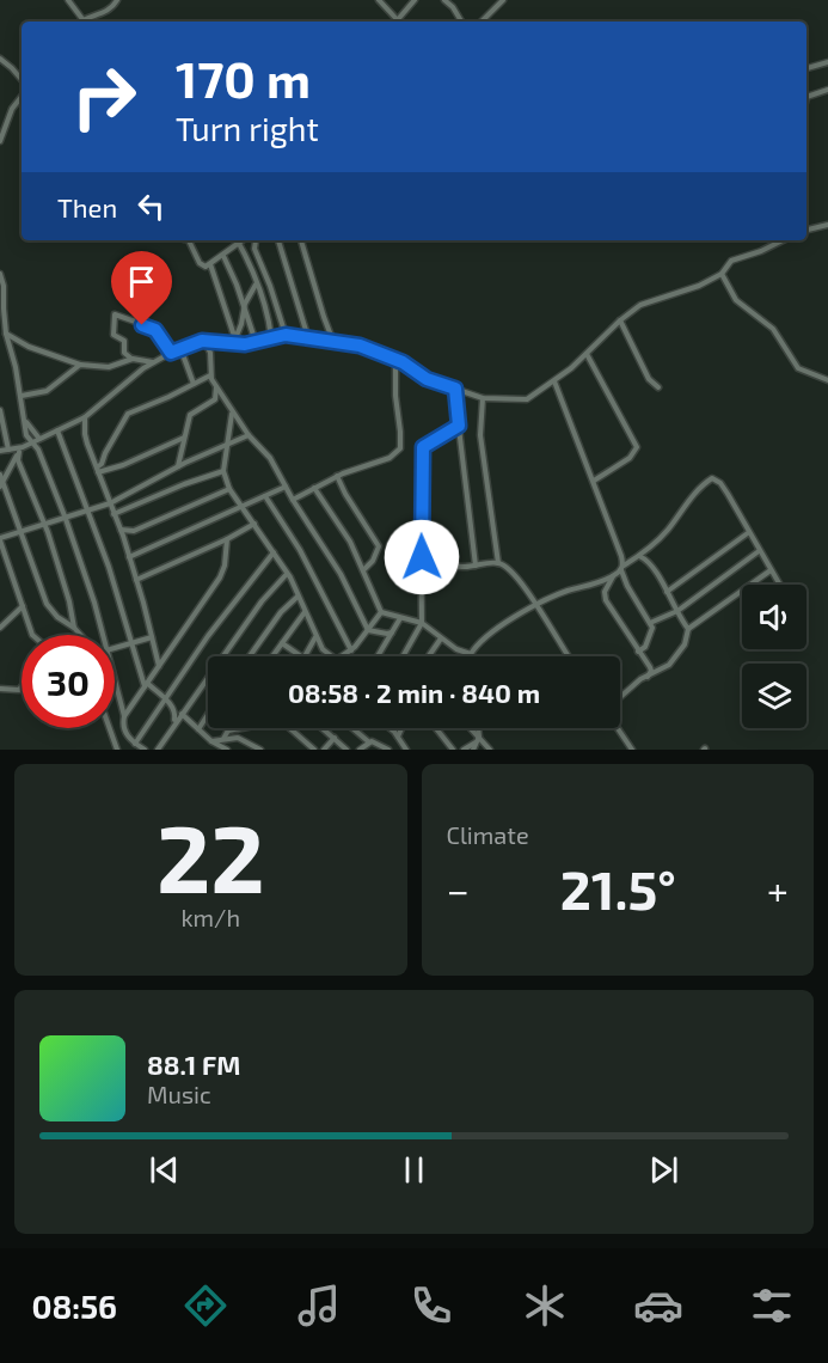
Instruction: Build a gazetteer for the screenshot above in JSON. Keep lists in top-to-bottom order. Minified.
{"page":{"turn":["170 m","Turn right"],"then":"Then","limit":"30","trip":"08:58 · 2 min · 840 m","tile":[["22","km/h"],"Climate"],"heat":["−","21.5°","+"],"song":["88.1 FM","Music"],"tabs":"08:56"}}
